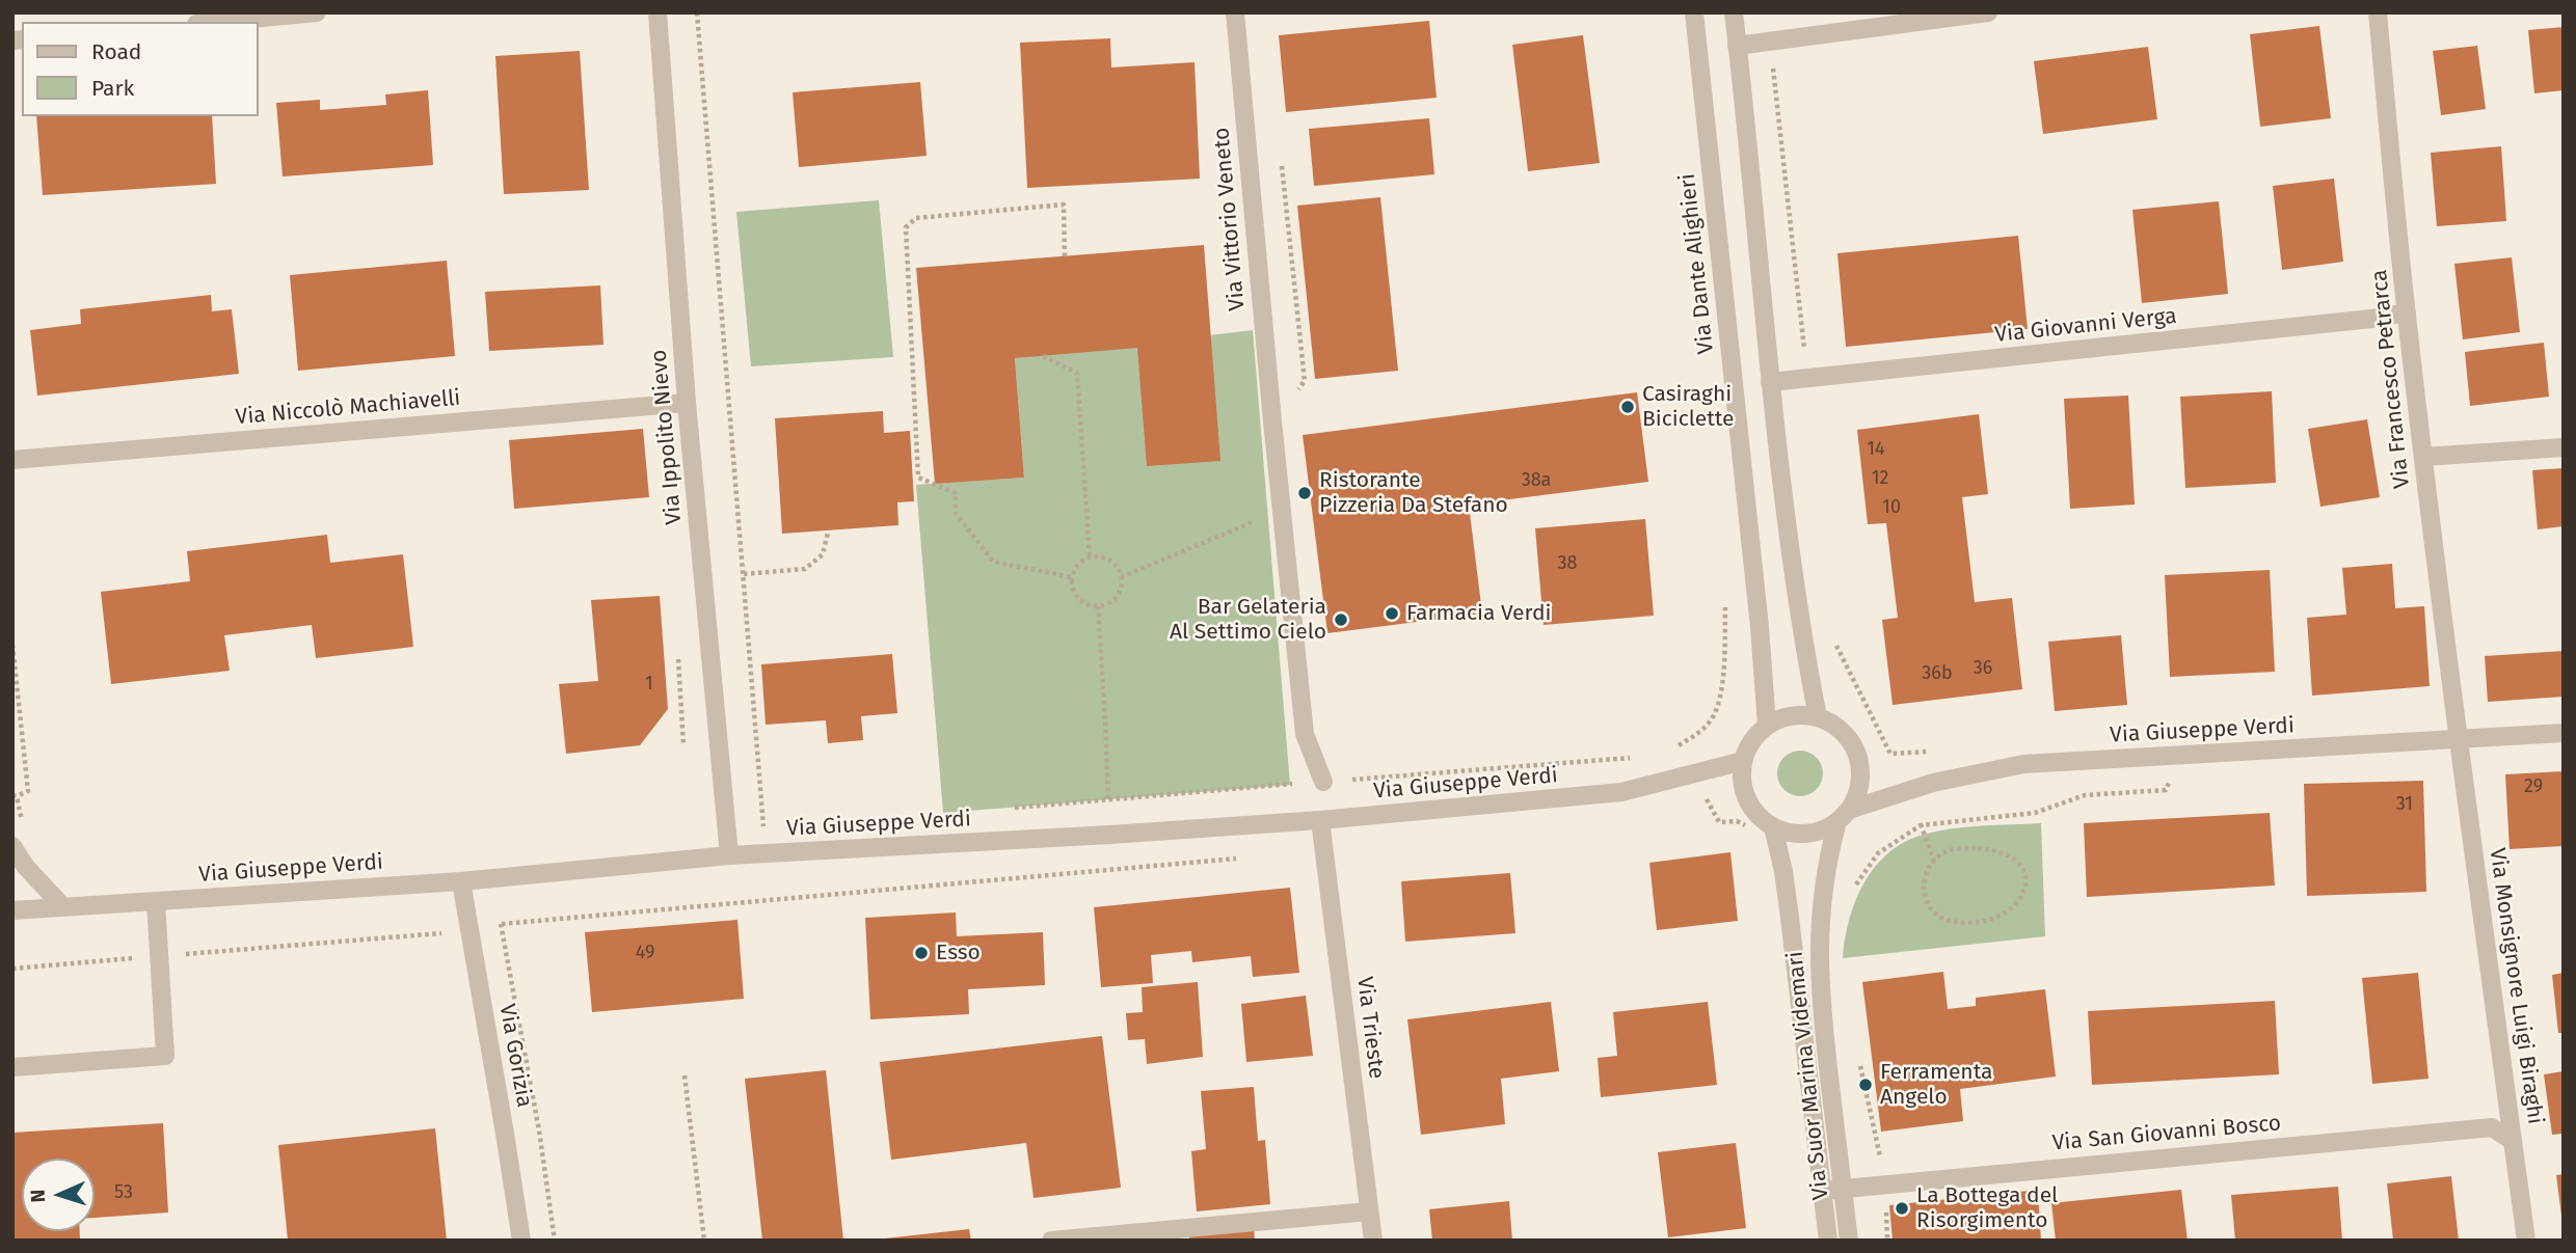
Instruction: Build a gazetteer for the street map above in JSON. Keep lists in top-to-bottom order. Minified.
{"streets":{"street":["Via Vittorio Veneto","Via Dante Alighieri","Via Giovanni Verga","Via Francesco Petrarca","Via Niccolò Machiavelli","Via Ippolito Nievo","Via Giuseppe Verdi","Via Monsignore Luigi Biraghi","Via Trieste","Via Gorizia","Via Suor Marina Videmari","Via San Giovanni Bosco"]},"crossings":[["Via Dante Alighieri","Via Giuseppe Verdi"],["Via Dante Alighieri","Via Suor Marina Videmari"],["Via Giovanni Verga","Via Francesco Petrarca"],["Via Francesco Petrarca","Via Giuseppe Verdi"],["Via Francesco Petrarca","Via Monsignore Luigi Biraghi"],["Via Niccolò Machiavelli","Via Ippolito Nievo"],["Via Ippolito Nievo","Via Giuseppe Verdi"],["Via Giuseppe Verdi","Via Monsignore Luigi Biraghi"],["Via Giuseppe Verdi","Via Trieste"],["Via Giuseppe Verdi","Via Gorizia"],["Via Giuseppe Verdi","Via Suor Marina Videmari"],["Via Monsignore Luigi Biraghi","Via San Giovanni Bosco"],["Via Suor Marina Videmari","Via San Giovanni Bosco"]],"places":["Casiraghi Biciclette","Ristorante Pizzeria Da Stefano","Farmacia Verdi","Bar Gelateria Al Settimo Cielo","Esso","Ferramenta Angelo","La Bottega del Risorgimento"],"house_numbers":["14","12","38a","10","38","36","36b","1","29","31","49","53"],"legend":["Road","Park"],"north":"left"}
